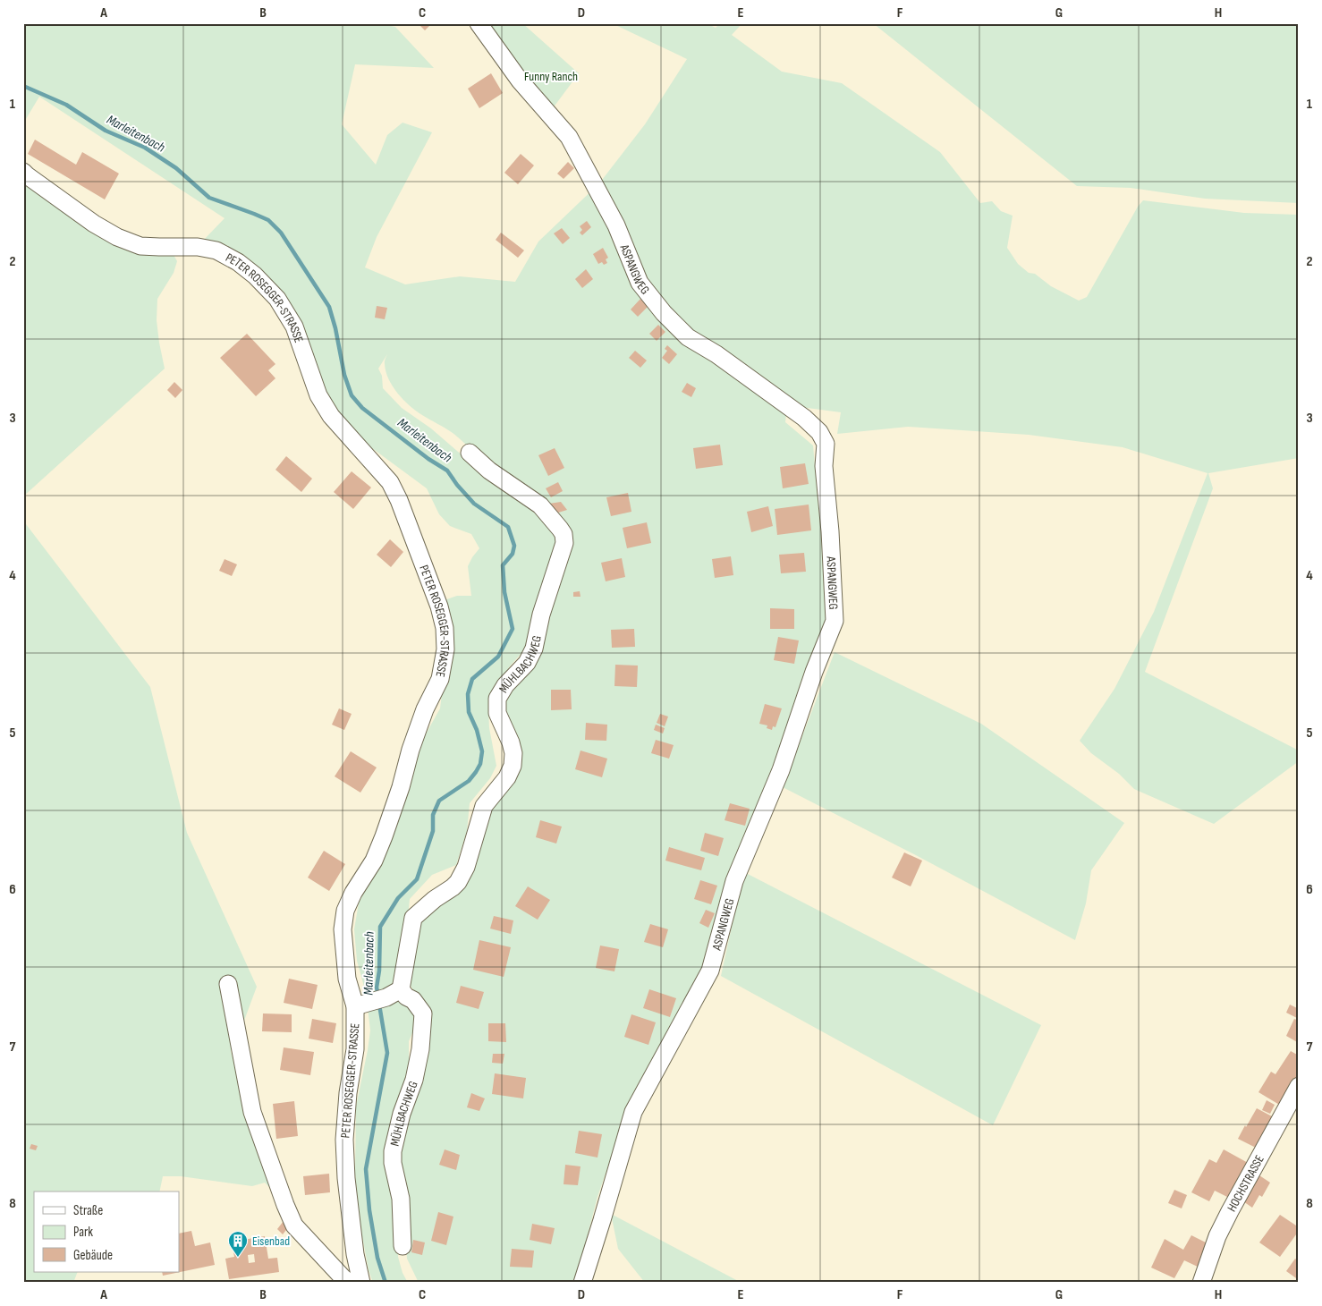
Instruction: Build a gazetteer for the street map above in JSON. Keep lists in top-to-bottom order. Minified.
{"streets":{"street":["ASPANGWEG","PETER ROSEGGER-STRASSE","MÜHLBACHWEG","HOCHSTRASSE"]},"water":["Marleitenbach"],"parks":["Funny Ranch"],"places":{"building":["Eisenbad"]},"legend":["Straße","Park","Gebäude"],"grid":{"columns":["A","B","C","D","E","F","G","H"],"rows":["1","2","3","4","5","6","7","8"]}}
